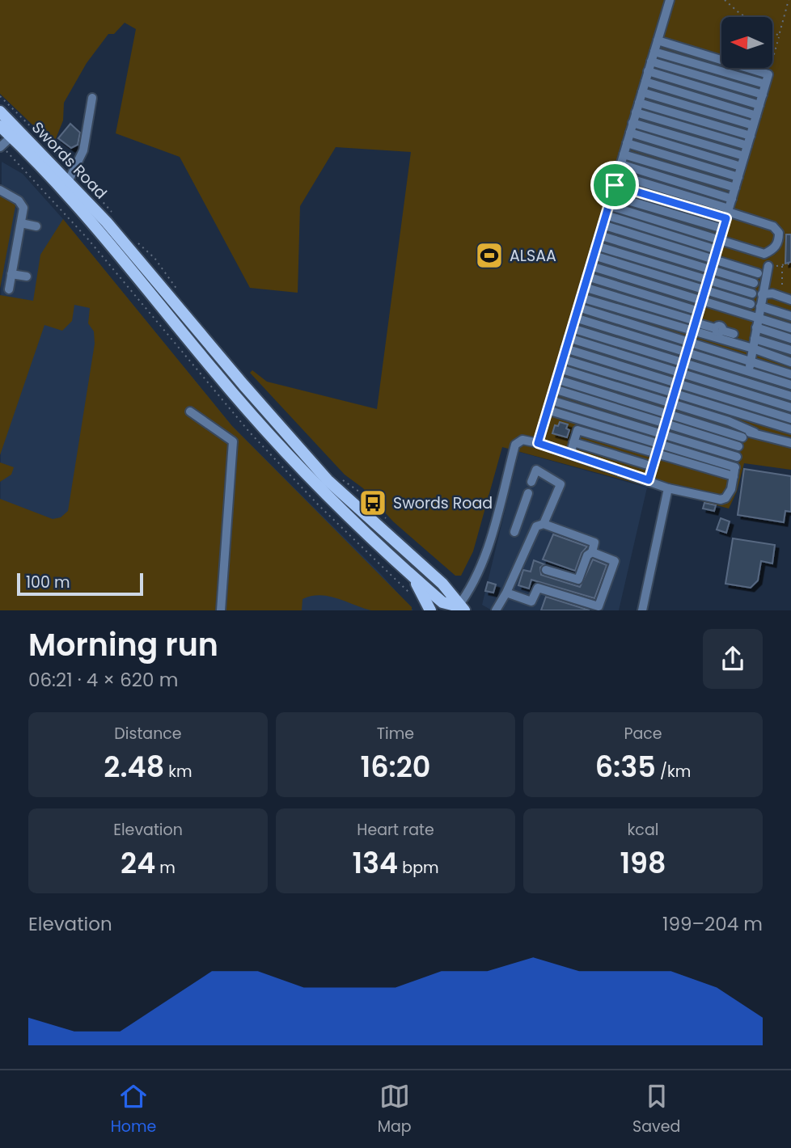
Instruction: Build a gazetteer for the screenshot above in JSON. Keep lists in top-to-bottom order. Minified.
{"streets":{"main road":["Swords Road"]},"places":{"sports":["ALSAA"],"bus stop":["Swords Road"]},"scale_bar":"100 m","north":"left","page":{"scale":"100 m","heading":["Morning run","06:21 · 4 × 620 m"],"stats":[["Distance","2.48 km"],["Time","16:20"],["Pace","6:35 /km"],["Elevation","24 m"],["Heart rate","134 bpm"],["kcal","198"]],"chart":["Elevation","199–204 m"],"tabs":["Home","Map","Saved"]}}
